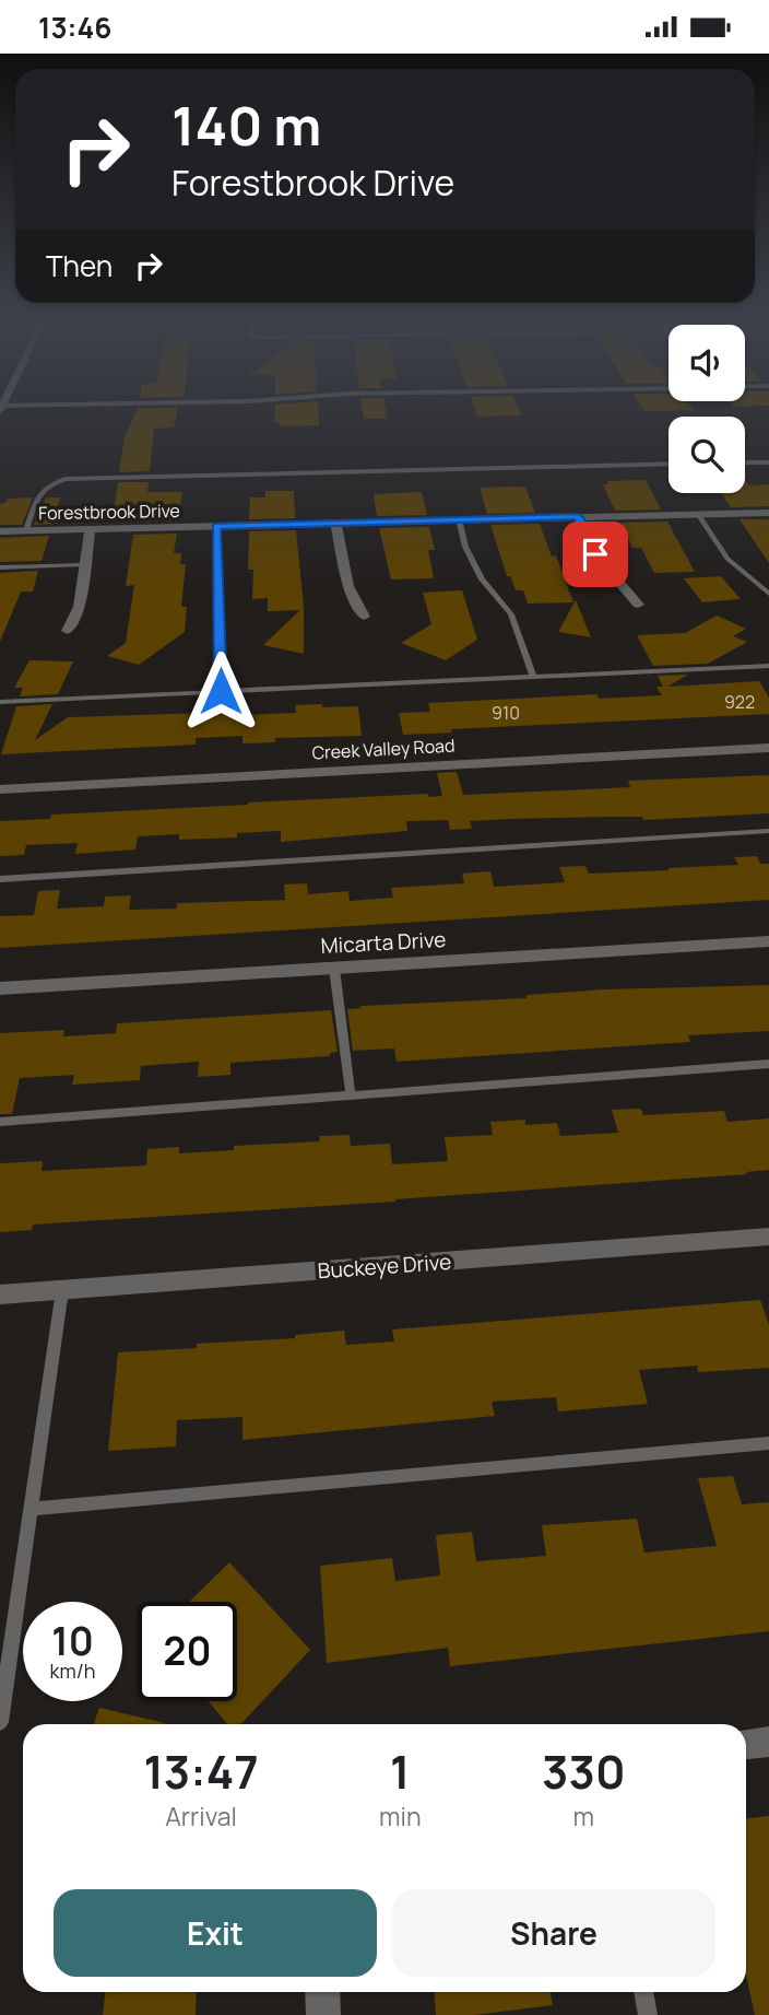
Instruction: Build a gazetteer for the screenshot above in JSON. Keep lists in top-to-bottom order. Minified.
{"streets":{"street":["Forestbrook Drive","Creek Valley Road","Micarta Drive","Buckeye Drive"]},"house_numbers":["922","910"],"page":{"status":"13:46","turn":["140 m","Forestbrook Drive"],"then":"Then","speed":"10 km/h","limit":"20","eta":["13:47","Arrival","1","min","330","m"],"buttons":["Exit","Share"]}}
